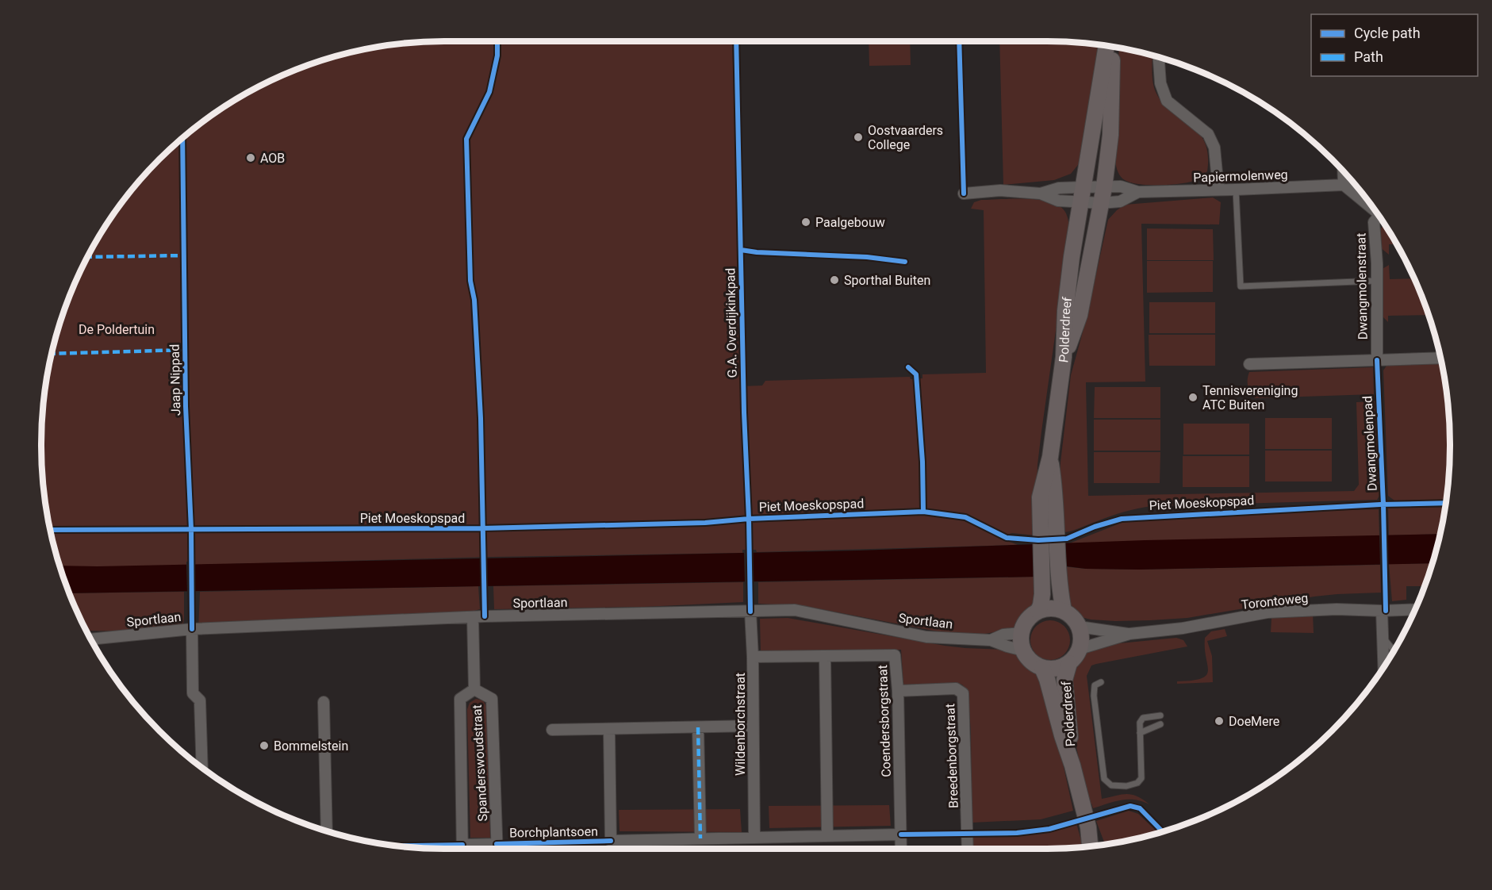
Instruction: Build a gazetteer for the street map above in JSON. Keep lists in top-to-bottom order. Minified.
{"streets":{"main road":["Polderdreef"],"street":["Papiermolenweg","Dwangmolenstraat","Torontoweg","Sportlaan","Coendersborgstraat","Wildenborchstraat","Breedenborgstraat","Spanderswoudstraat"],"cycle path":["G.A. Overdijkinkpad","Jaap Nippad","Dwangmolenpad","Piet Moeskopspad","Borchplantsoen"]},"crossings":[["Papiermolenweg","Polderdreef"],["Polderdreef","Torontoweg"],["Polderdreef","Sportlaan"],["Torontoweg","Sportlaan"],["Sportlaan","Wildenborchstraat"],["Sportlaan","Spanderswoudstraat"],["Coendersborgstraat","Wildenborchstraat"],["Coendersborgstraat","Breedenborgstraat"]],"parks":["De Poldertuin"],"places":["Oostvaarders College","AOB","Paalgebouw","Sporthal Buiten","Tennisvereniging ATC Buiten","DoeMere","Bommelstein"],"legend":["Cycle path","Path"]}
